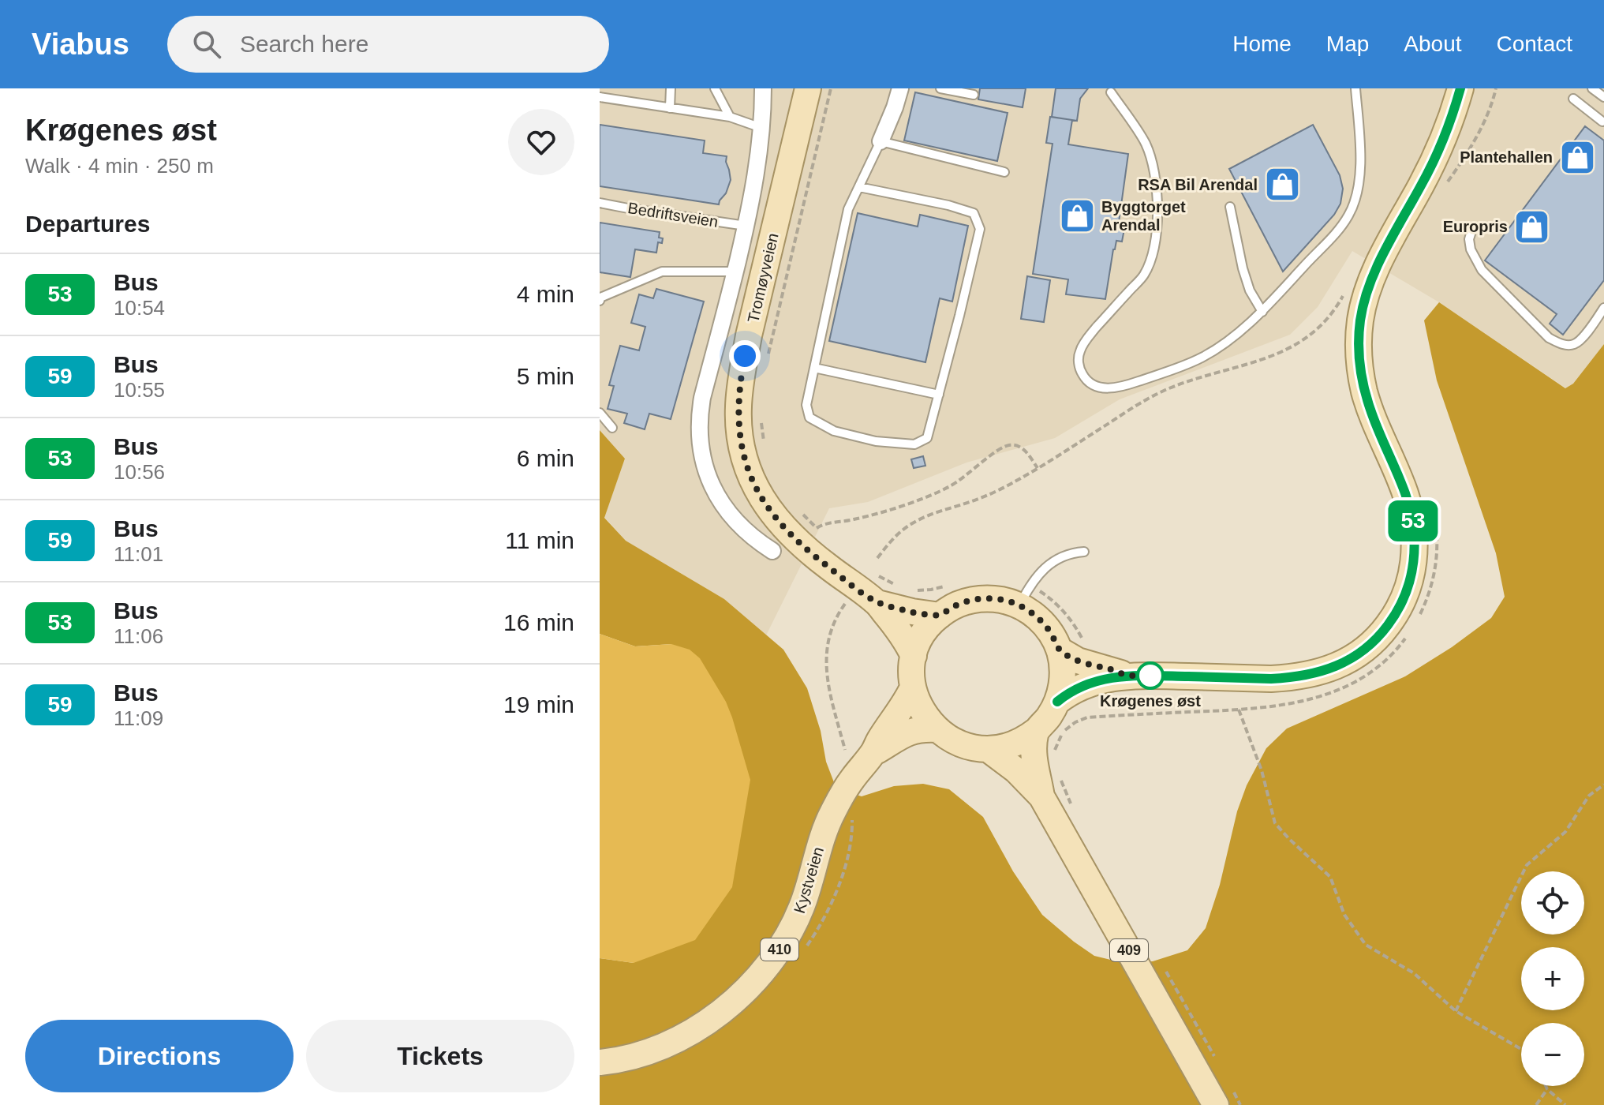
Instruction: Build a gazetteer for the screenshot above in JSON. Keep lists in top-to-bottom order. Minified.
{"streets":{"main road":["Tromøyveien","Kystveien","410","409"],"lane":["Bedriftsveien"]},"crossings":[["Tromøyveien","Kystveien"],["Tromøyveien","409"],["Kystveien","409"]],"places":{"shop":["Plantehallen","RSA Bil Arendal","Byggtorget Arendal","Europris"],"other":["Krøgenes øst"]},"lines":["bus line 53"],"page":{"header":"Viabus","search":"Search here","nav":["Home","Map","About","Contact"],"heading":[["Krøgenes øst","Walk · 4 min · 250 m"],"Departures"],"on_map":"53","list":[{"mark":"53","name":"Bus","note":"10:54","value":"4 min"},{"mark":"59","name":"Bus","note":"10:55","value":"5 min"},{"mark":"53","name":"Bus","note":"10:56","value":"6 min"},{"mark":"59","name":"Bus","note":"11:01","value":"11 min"},{"mark":"53","name":"Bus","note":"11:06","value":"16 min"},{"mark":"59","name":"Bus","note":"11:09","value":"19 min"}],"map_buttons":["+","−"],"buttons":["Directions","Tickets"]}}
